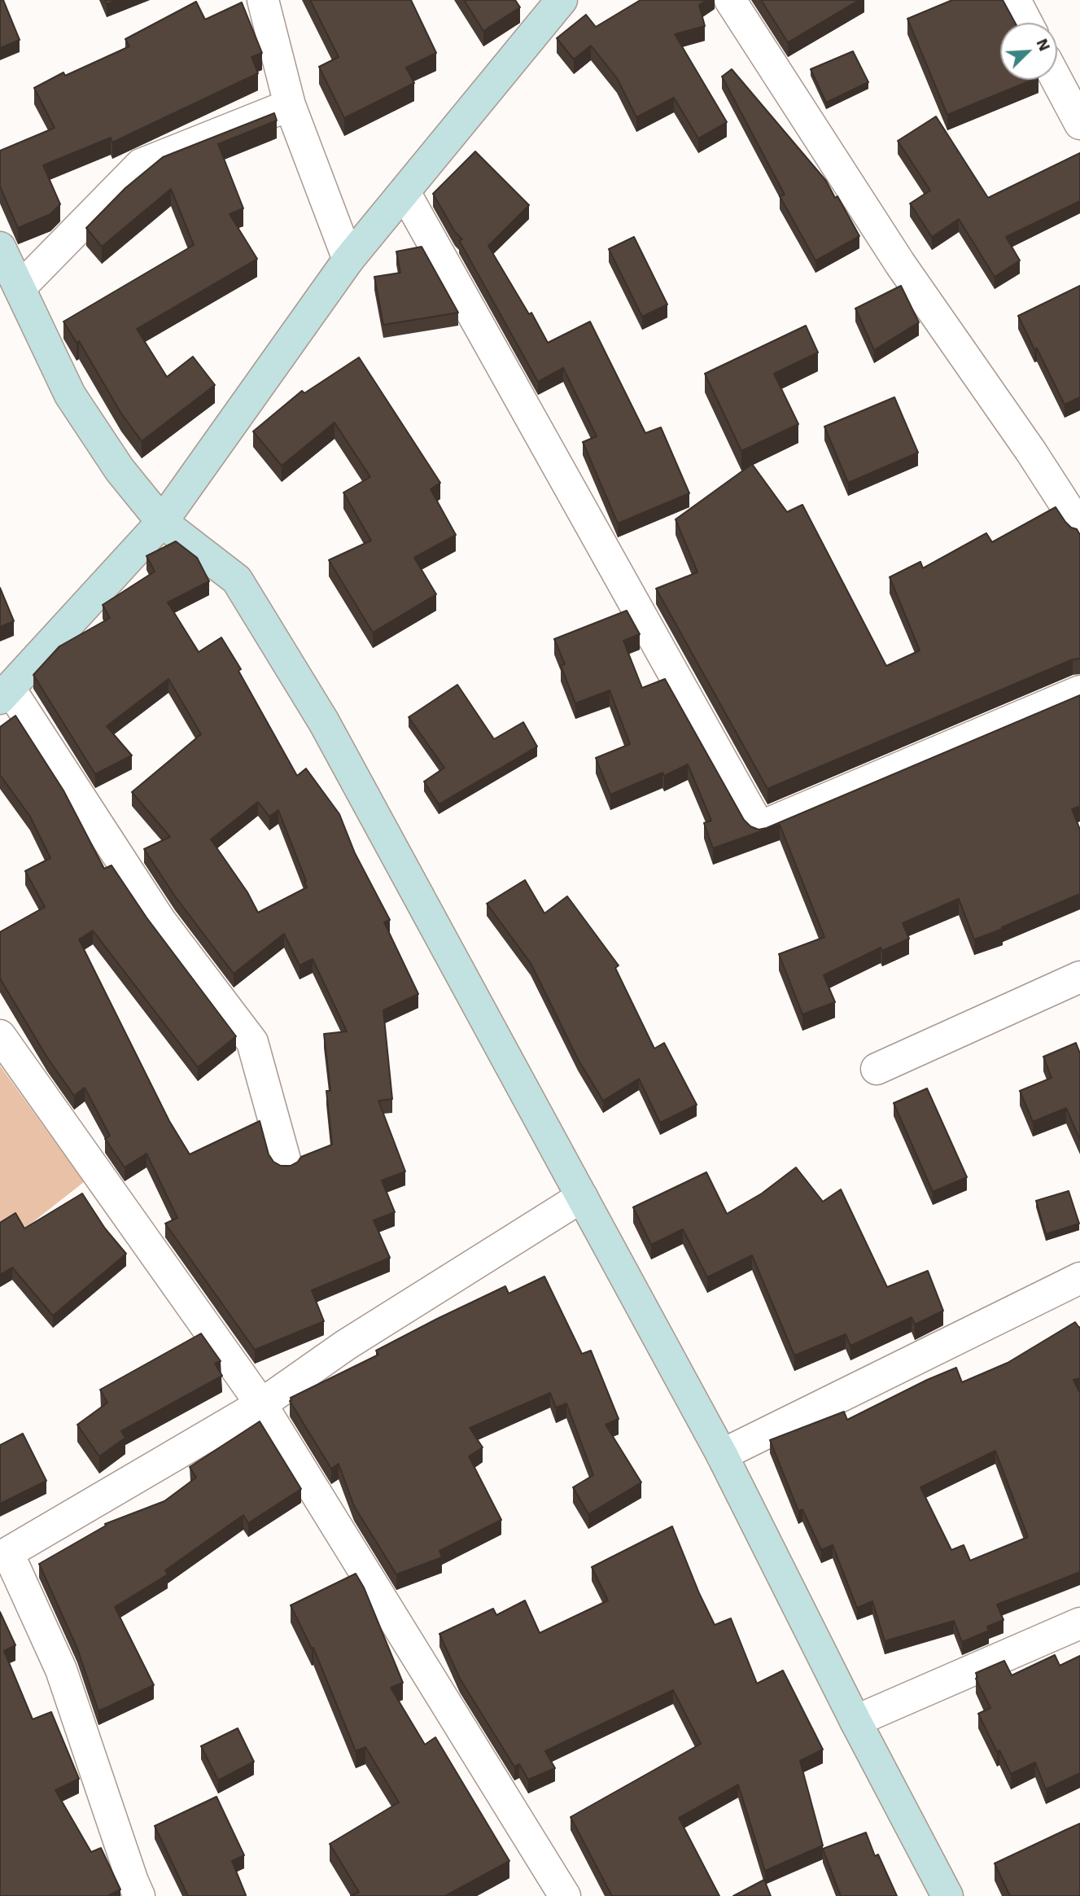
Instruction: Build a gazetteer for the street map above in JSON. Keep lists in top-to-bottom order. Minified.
{"north":"top right"}
